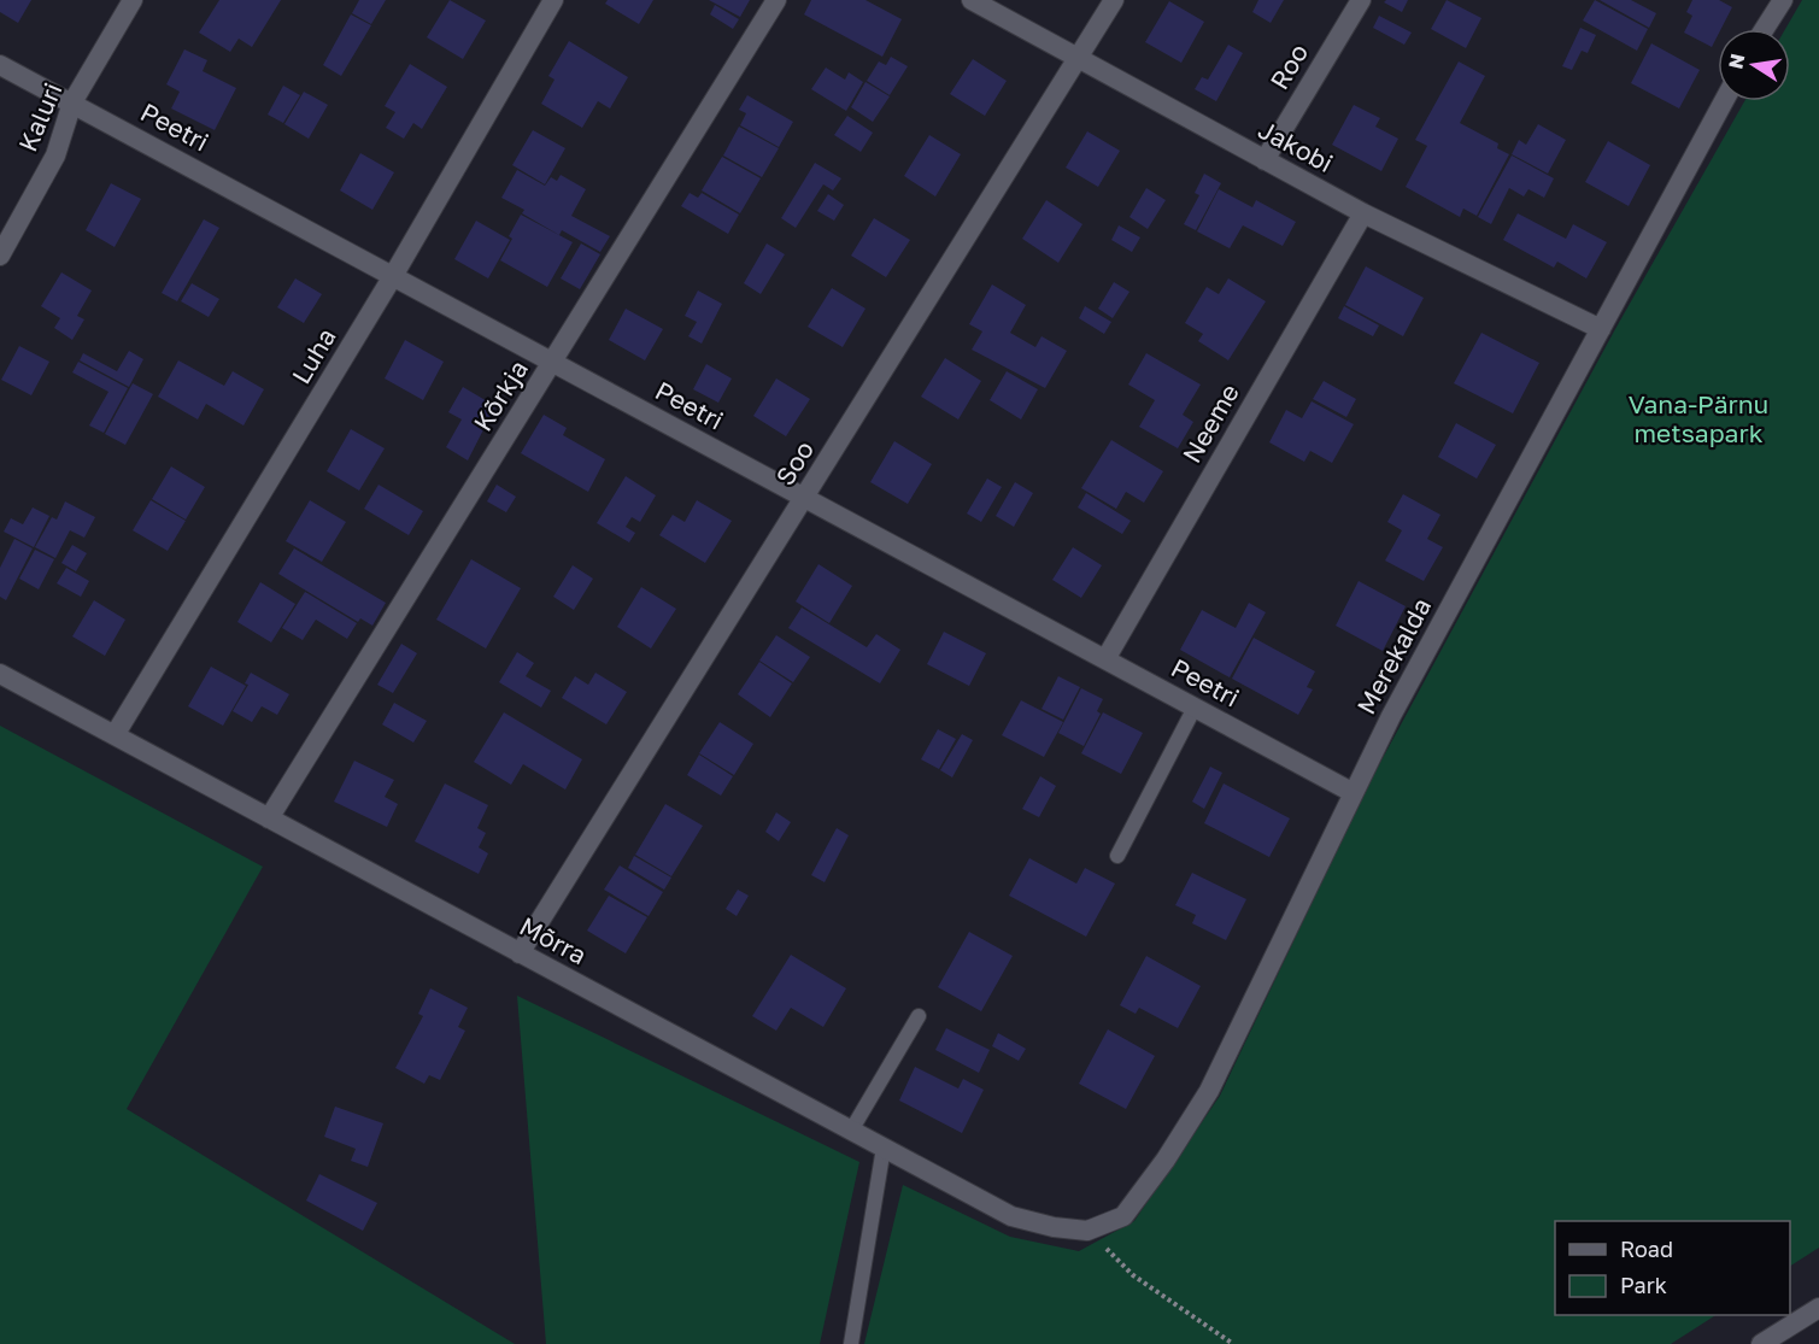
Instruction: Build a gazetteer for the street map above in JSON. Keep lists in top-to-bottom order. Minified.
{"streets":{"street":["Roo","Kaluri","Peetri","Jakobi","Luha","Kõrkja","Neeme","Soo","Merekalda","Mõrra"]},"crossings":[["Roo","Jakobi"],["Kaluri","Peetri"],["Peetri","Luha"],["Peetri","Kõrkja"],["Peetri","Neeme"],["Peetri","Soo"],["Peetri","Merekalda"],["Jakobi","Neeme"],["Jakobi","Soo"],["Jakobi","Merekalda"],["Luha","Mõrra"],["Kõrkja","Mõrra"],["Soo","Mõrra"],["Merekalda","Mõrra"]],"parks":["Vana-Pärnu metsapark"],"legend":["Road","Park"],"north":"left"}
